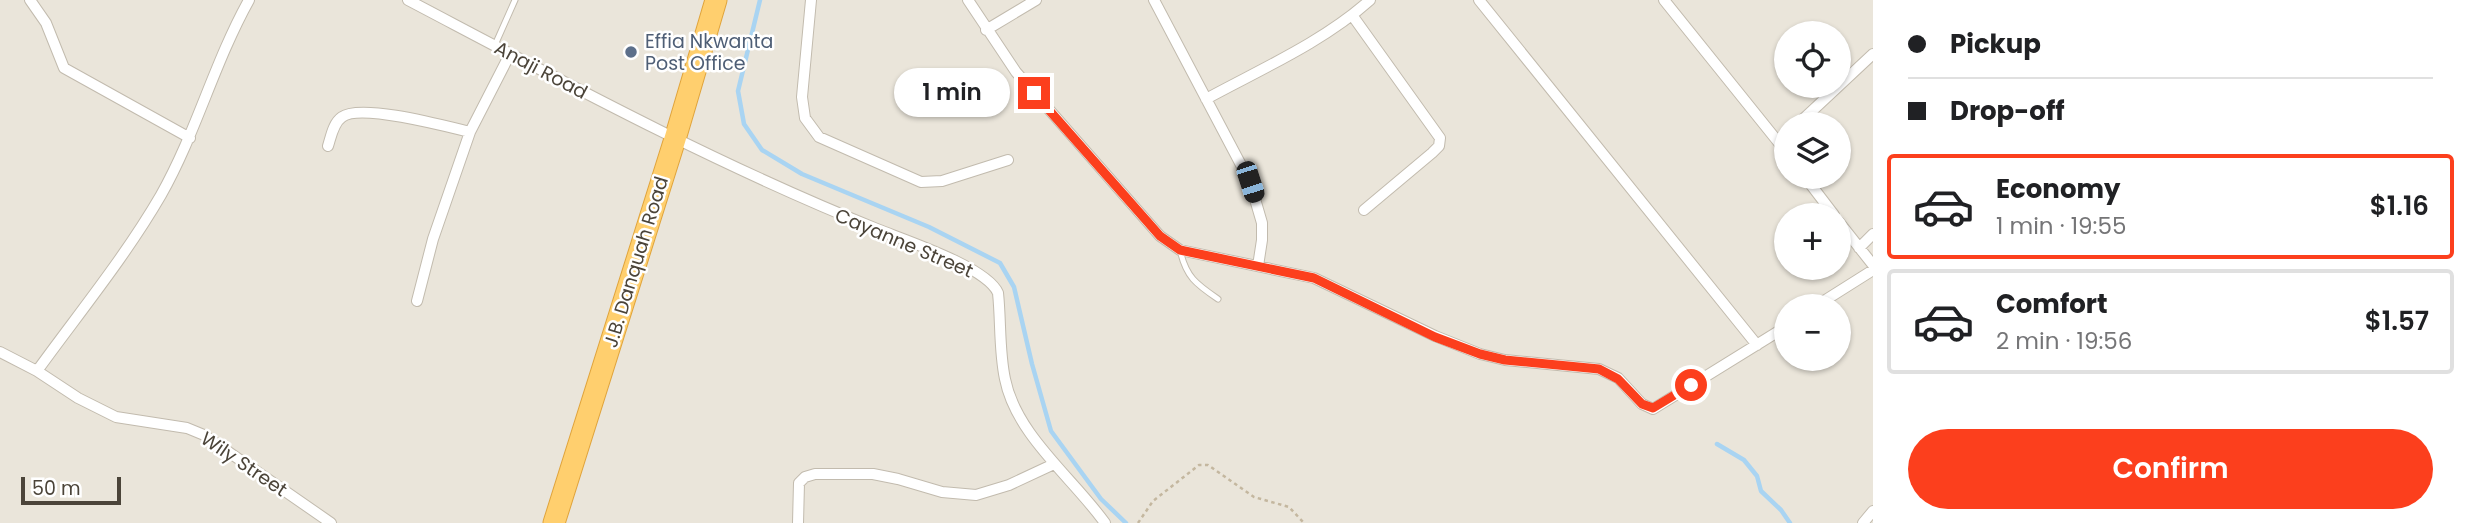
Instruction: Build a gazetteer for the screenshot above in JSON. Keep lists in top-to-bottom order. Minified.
{"streets":{"highway":["J.B. Danquah Road"],"street":["Anaji Road","Cayanne Street","Wily Street"]},"crossings":[["Anaji Road","Cayanne Street"],["Anaji Road","J.B. Danquah Road"],["Cayanne Street","J.B. Danquah Road"]],"places":["Effia Nkwanta Post Office"],"scale_bar":"50 m","page":{"banner":["Pickup","Drop-off"],"map_buttons":["+","−"],"bubble":"1 min","list":[{"name":"Economy","note":"1 min · 19:55","value":"$1.16"},{"name":"Comfort","note":"2 min · 19:56","value":"$1.57"}],"buttons":"Confirm","scale":"50 m"}}
